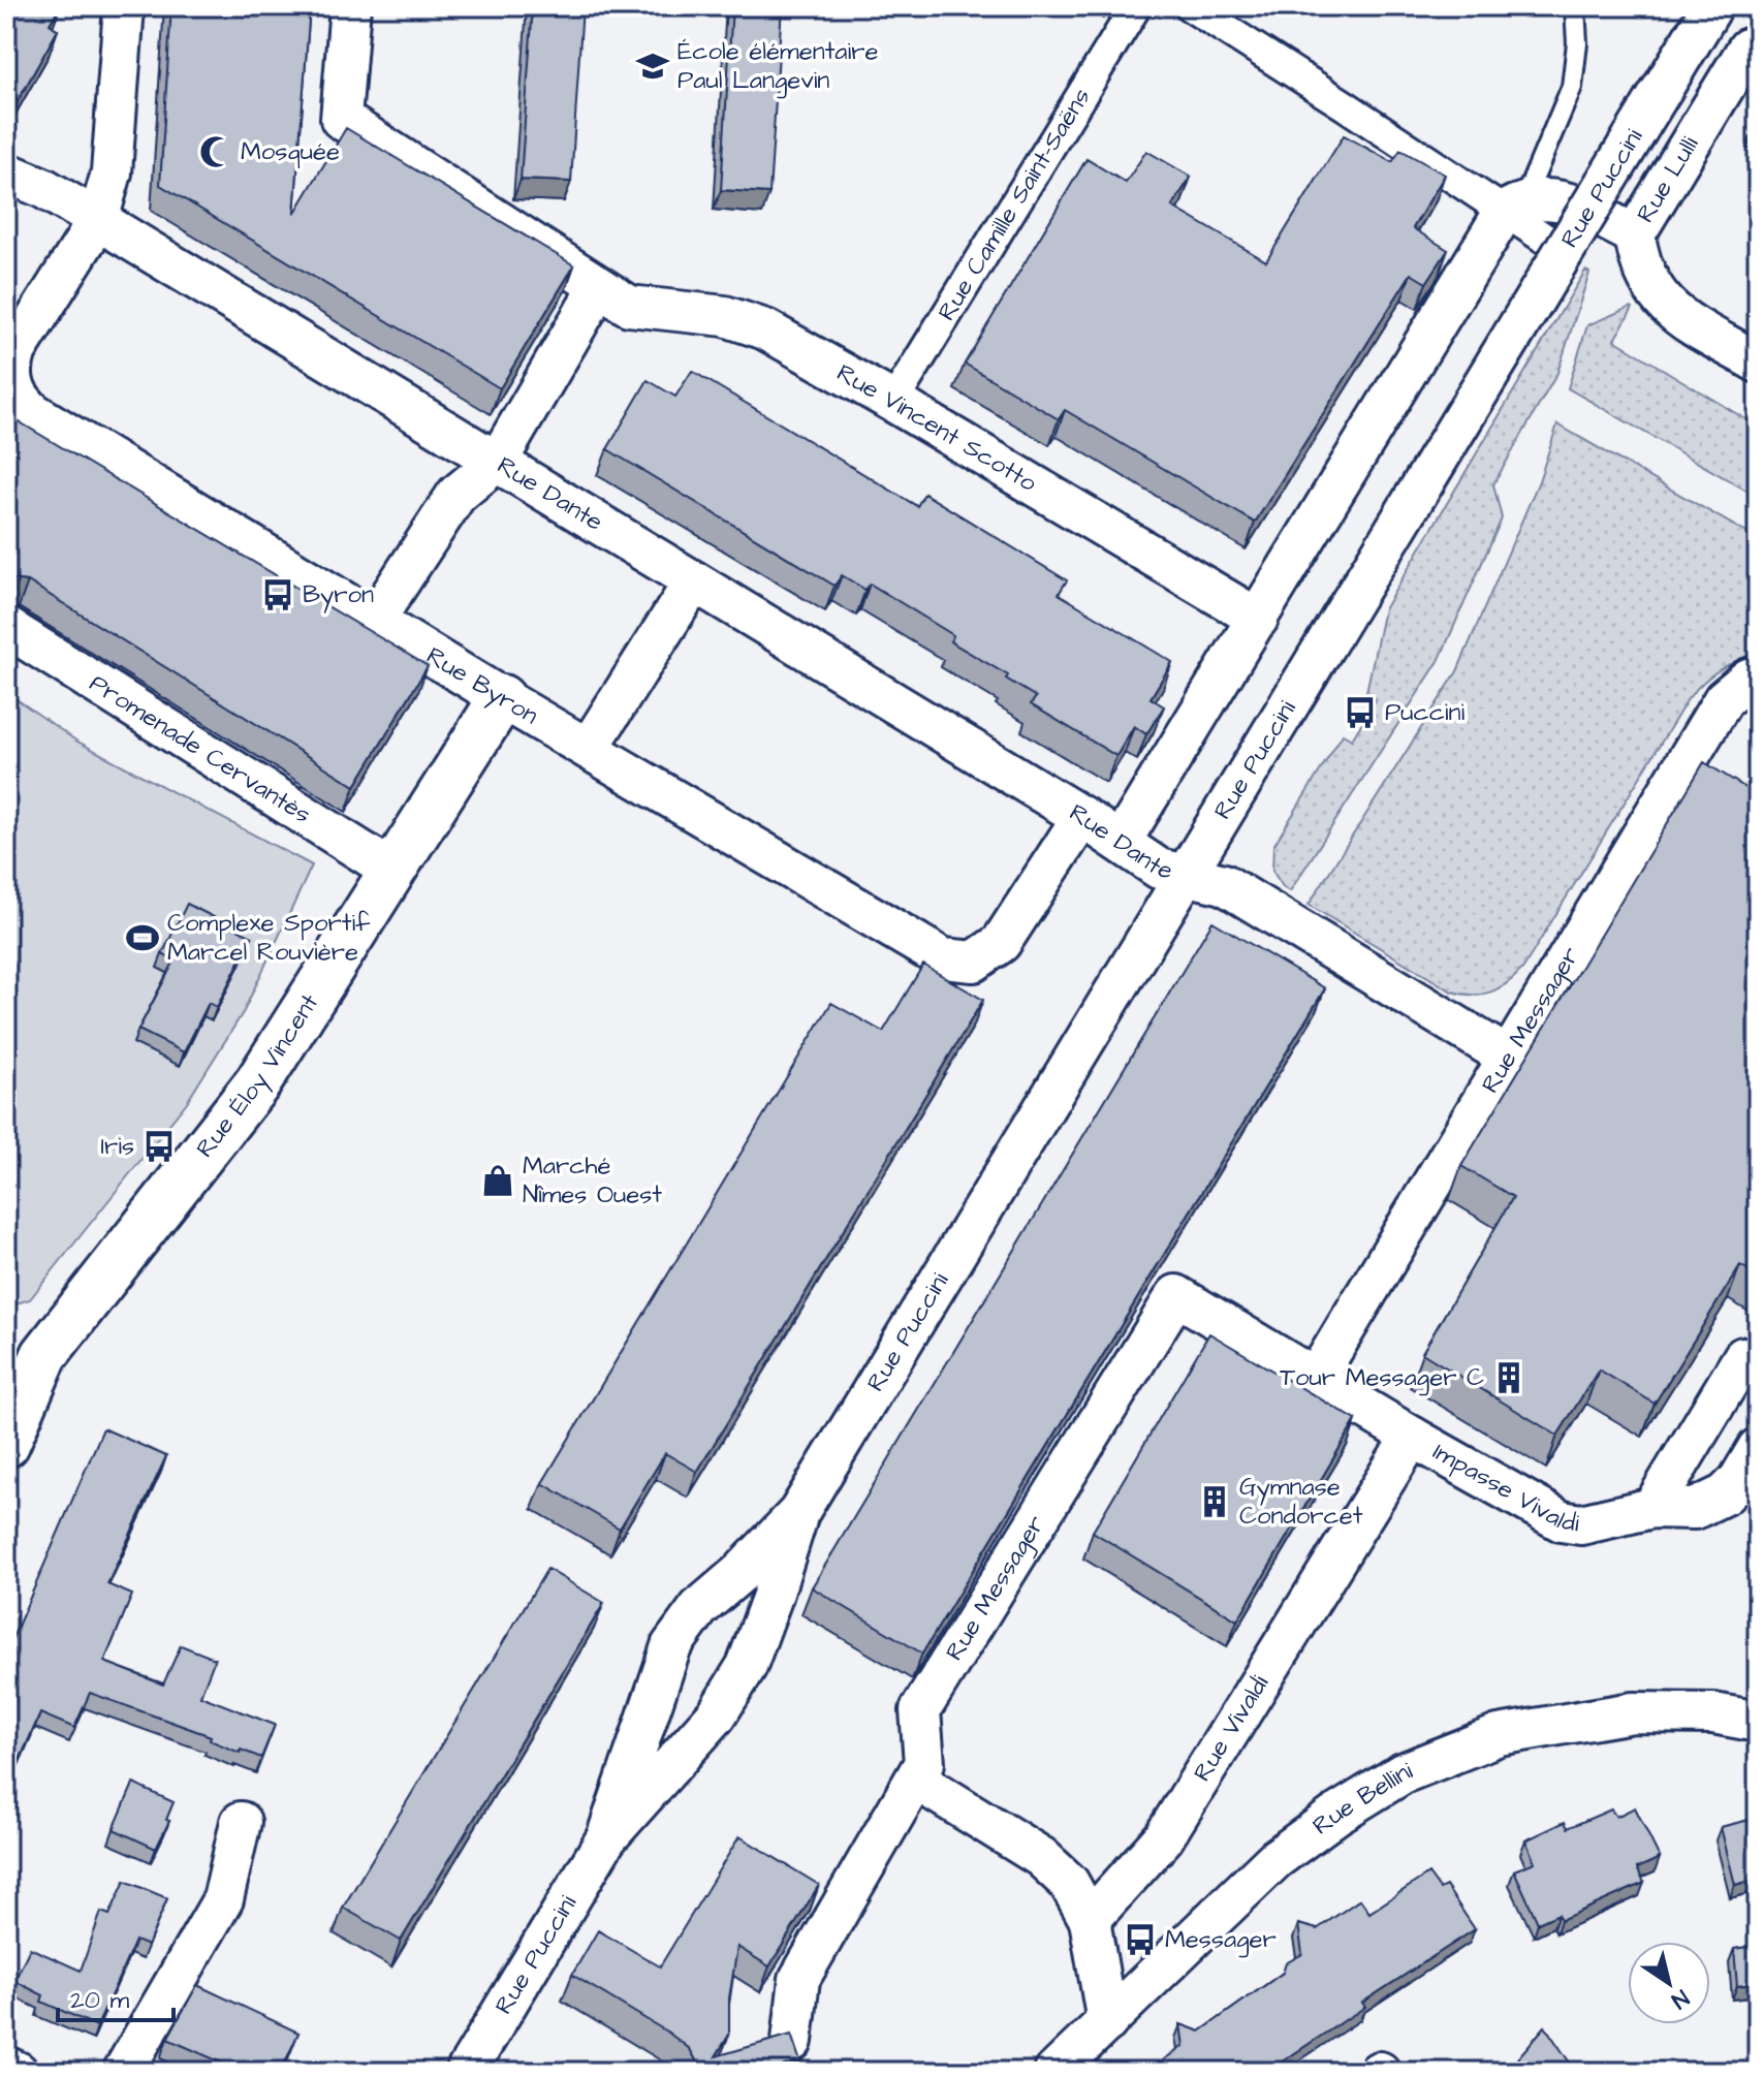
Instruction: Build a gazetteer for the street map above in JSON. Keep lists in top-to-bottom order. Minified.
{"streets":{"street":["Rue Lulli","Rue Puccini","Rue Camille Saint-Saëns","Rue Vincent Scotto","Rue Dante","Rue Byron","Promenade Cervantès","Rue Messager","Rue Éloy Vincent","Impasse Vivaldi","Rue Vivaldi","Rue Bellini"]},"crossings":[["Rue Puccini","Rue Dante"],["Rue Camille Saint-Saëns","Rue Vincent Scotto"],["Rue Dante","Rue Byron"],["Rue Dante","Rue Messager"],["Rue Byron","Rue Éloy Vincent"],["Promenade Cervantès","Rue Éloy Vincent"],["Rue Messager","Impasse Vivaldi"],["Rue Messager","Rue Vivaldi"],["Impasse Vivaldi","Rue Vivaldi"]],"places":{"school or university":["École élémentaire Paul Langevin"],"mosque":["Mosquée"],"bus stop":["Byron","Puccini","Iris","Messager"],"sports":["Complexe Sportif Marcel Rouvière"],"shop":["Marché Nîmes Ouest"],"building":["Tour Messager C","Gymnase Condorcet"]},"scale_bar":"20 m","north":"bottom right"}
